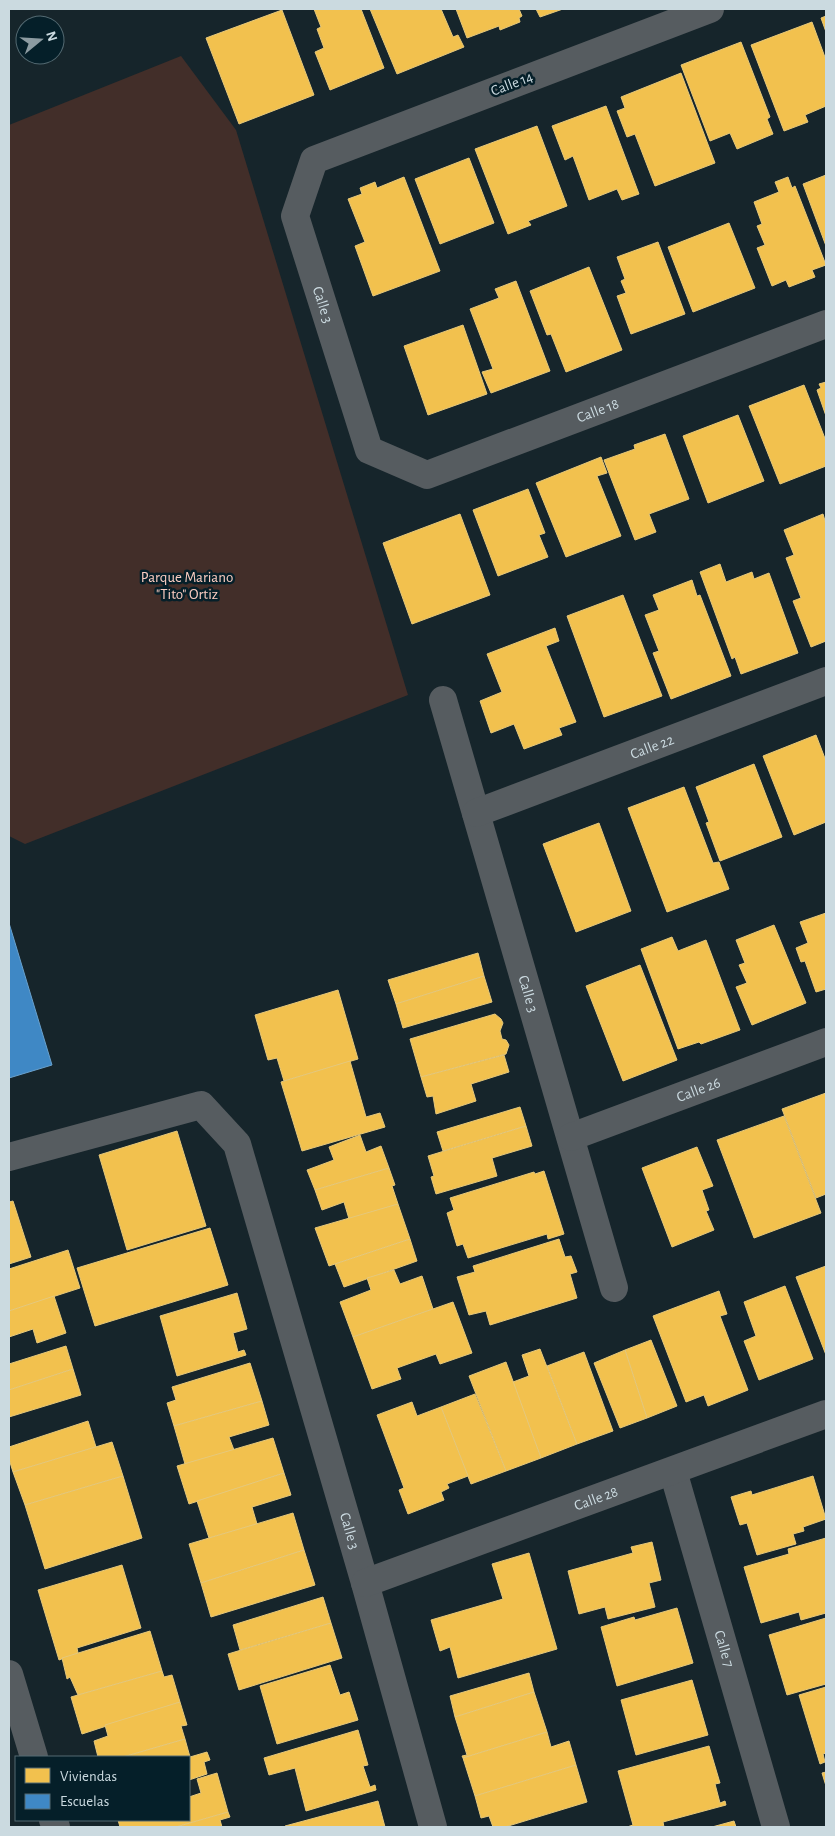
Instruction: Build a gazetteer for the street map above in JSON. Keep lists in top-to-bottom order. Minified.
{"streets":{"street":["Calle 14","Calle 3","Calle 18","Calle 22","Calle 26","Calle 28","Calle 7"]},"crossings":[["Calle 14","Calle 3"],["Calle 3","Calle 18"],["Calle 3","Calle 22"],["Calle 3","Calle 26"],["Calle 3","Calle 28"],["Calle 28","Calle 7"]],"parks":["Parque Mariano \"Tito\" Ortiz"],"legend":["Viviendas","Escuelas"],"north":"right"}
